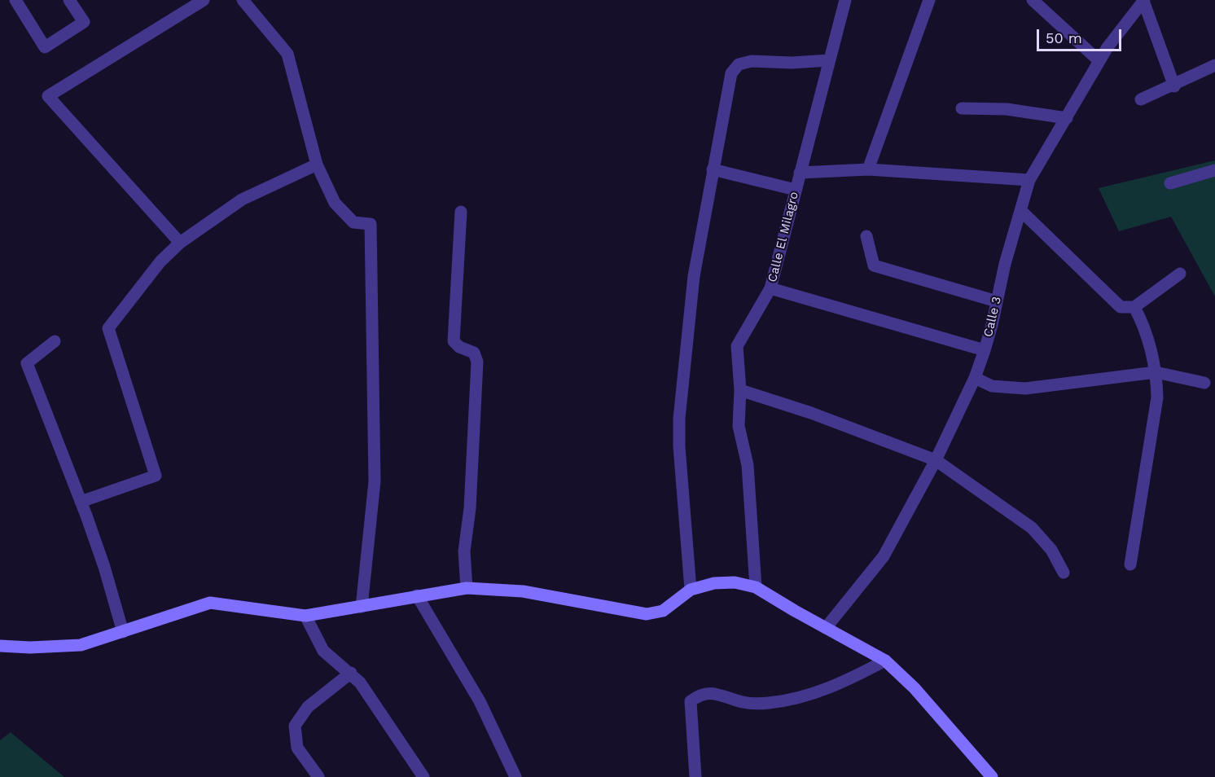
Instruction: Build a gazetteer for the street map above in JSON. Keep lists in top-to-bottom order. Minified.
{"streets":{"street":["Calle El Milagro","Calle 3"]},"scale_bar":"50 m"}
